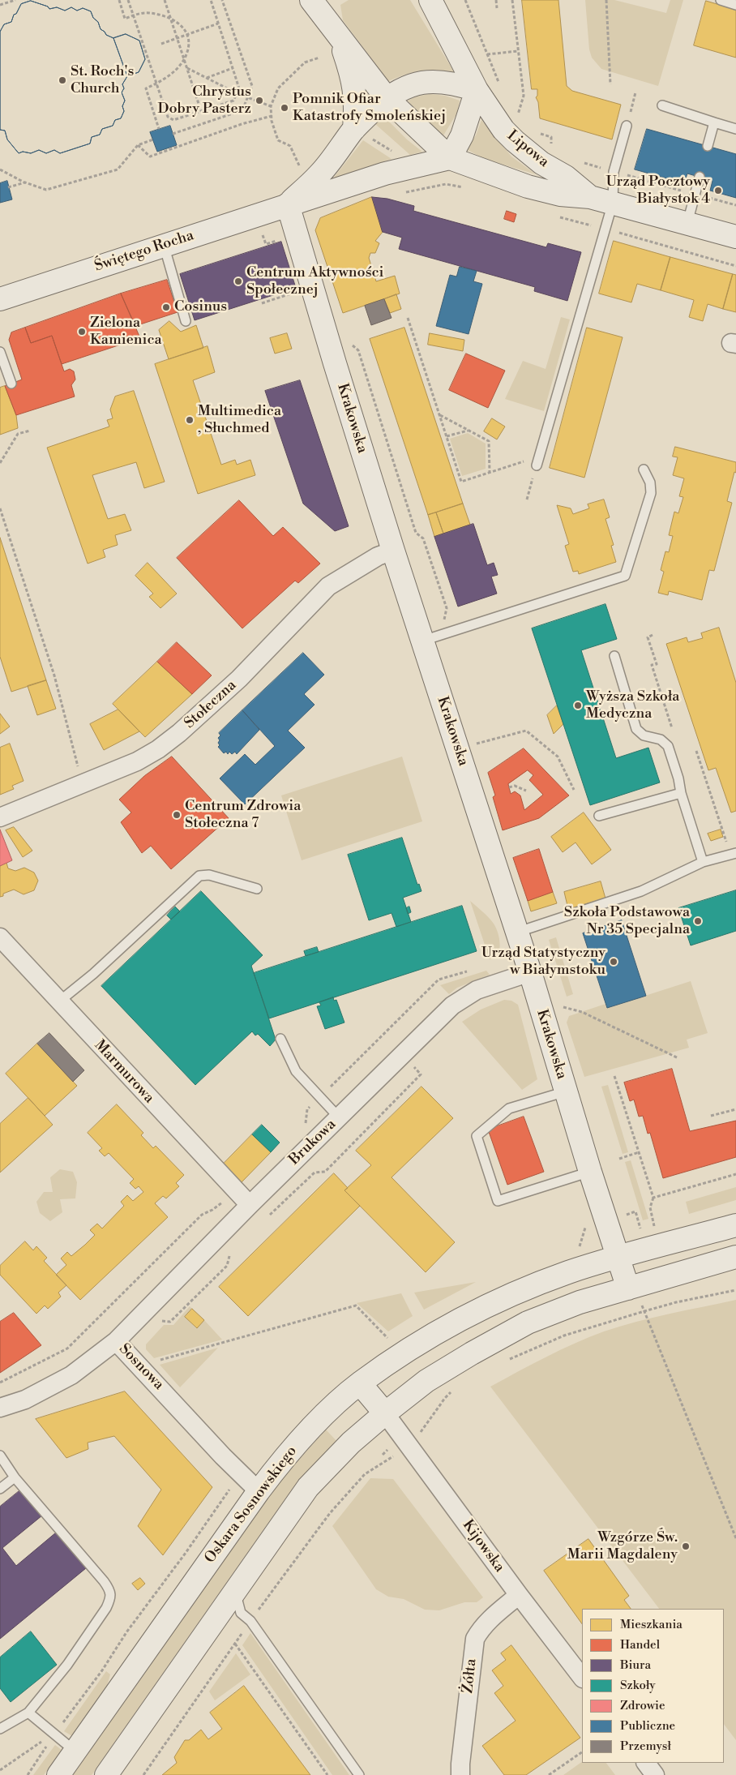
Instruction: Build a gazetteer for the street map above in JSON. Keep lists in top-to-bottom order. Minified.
{"streets":{"street":["Lipowa","Świętego Rocha","Krakowska","Stołeczna","Marmurowa","Brukowa","Sosnowa","Oskara Sosnowskiego","Kijowska","Żółta"]},"crossings":[["Lipowa","Świętego Rocha"],["Świętego Rocha","Krakowska"],["Krakowska","Stołeczna"],["Krakowska","Brukowa"],["Krakowska","Oskara Sosnowskiego"],["Marmurowa","Brukowa"],["Brukowa","Sosnowa"],["Sosnowa","Oskara Sosnowskiego"],["Kijowska","Żółta"]],"places":["St. Roch's Church","Chrystus Dobry Pasterz","Pomnik Ofiar Katastrofy Smoleńskiej","Urząd Pocztowy Białystok 4","Centrum Aktywności Społecznej","Cosinus","Zielona Kamienica","Multimedica , Słuchmed","Wyższa Szkoła Medyczna","Centrum Zdrowia Stołeczna 7","Szkoła Podstawowa Nr 35 Specjalna","Urząd Statystyczny w Białymstoku","Wzgórze Św. Marii Magdaleny"],"legend":["Mieszkania","Handel","Biura","Szkoły","Zdrowie","Publiczne","Przemysł"]}
